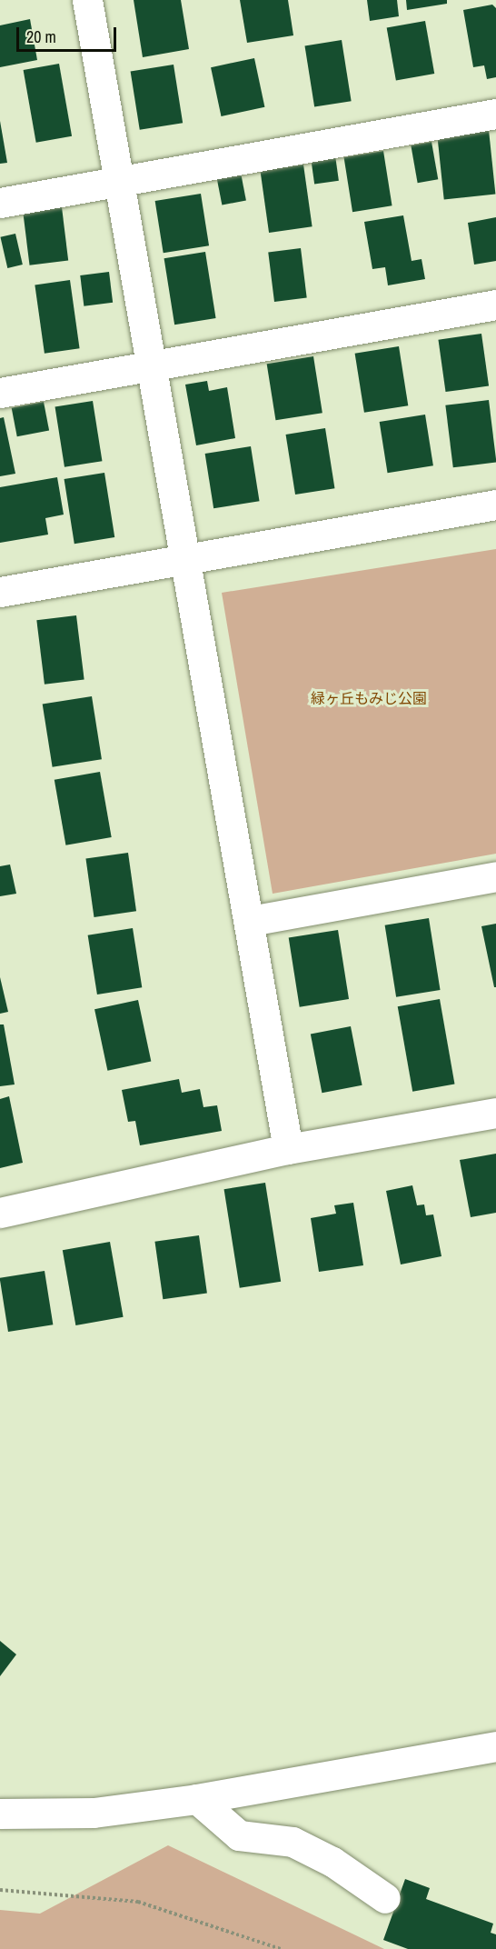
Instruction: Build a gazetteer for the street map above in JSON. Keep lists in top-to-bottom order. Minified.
{"parks":["緑ヶ丘もみじ公園"],"scale_bar":"20 m"}
